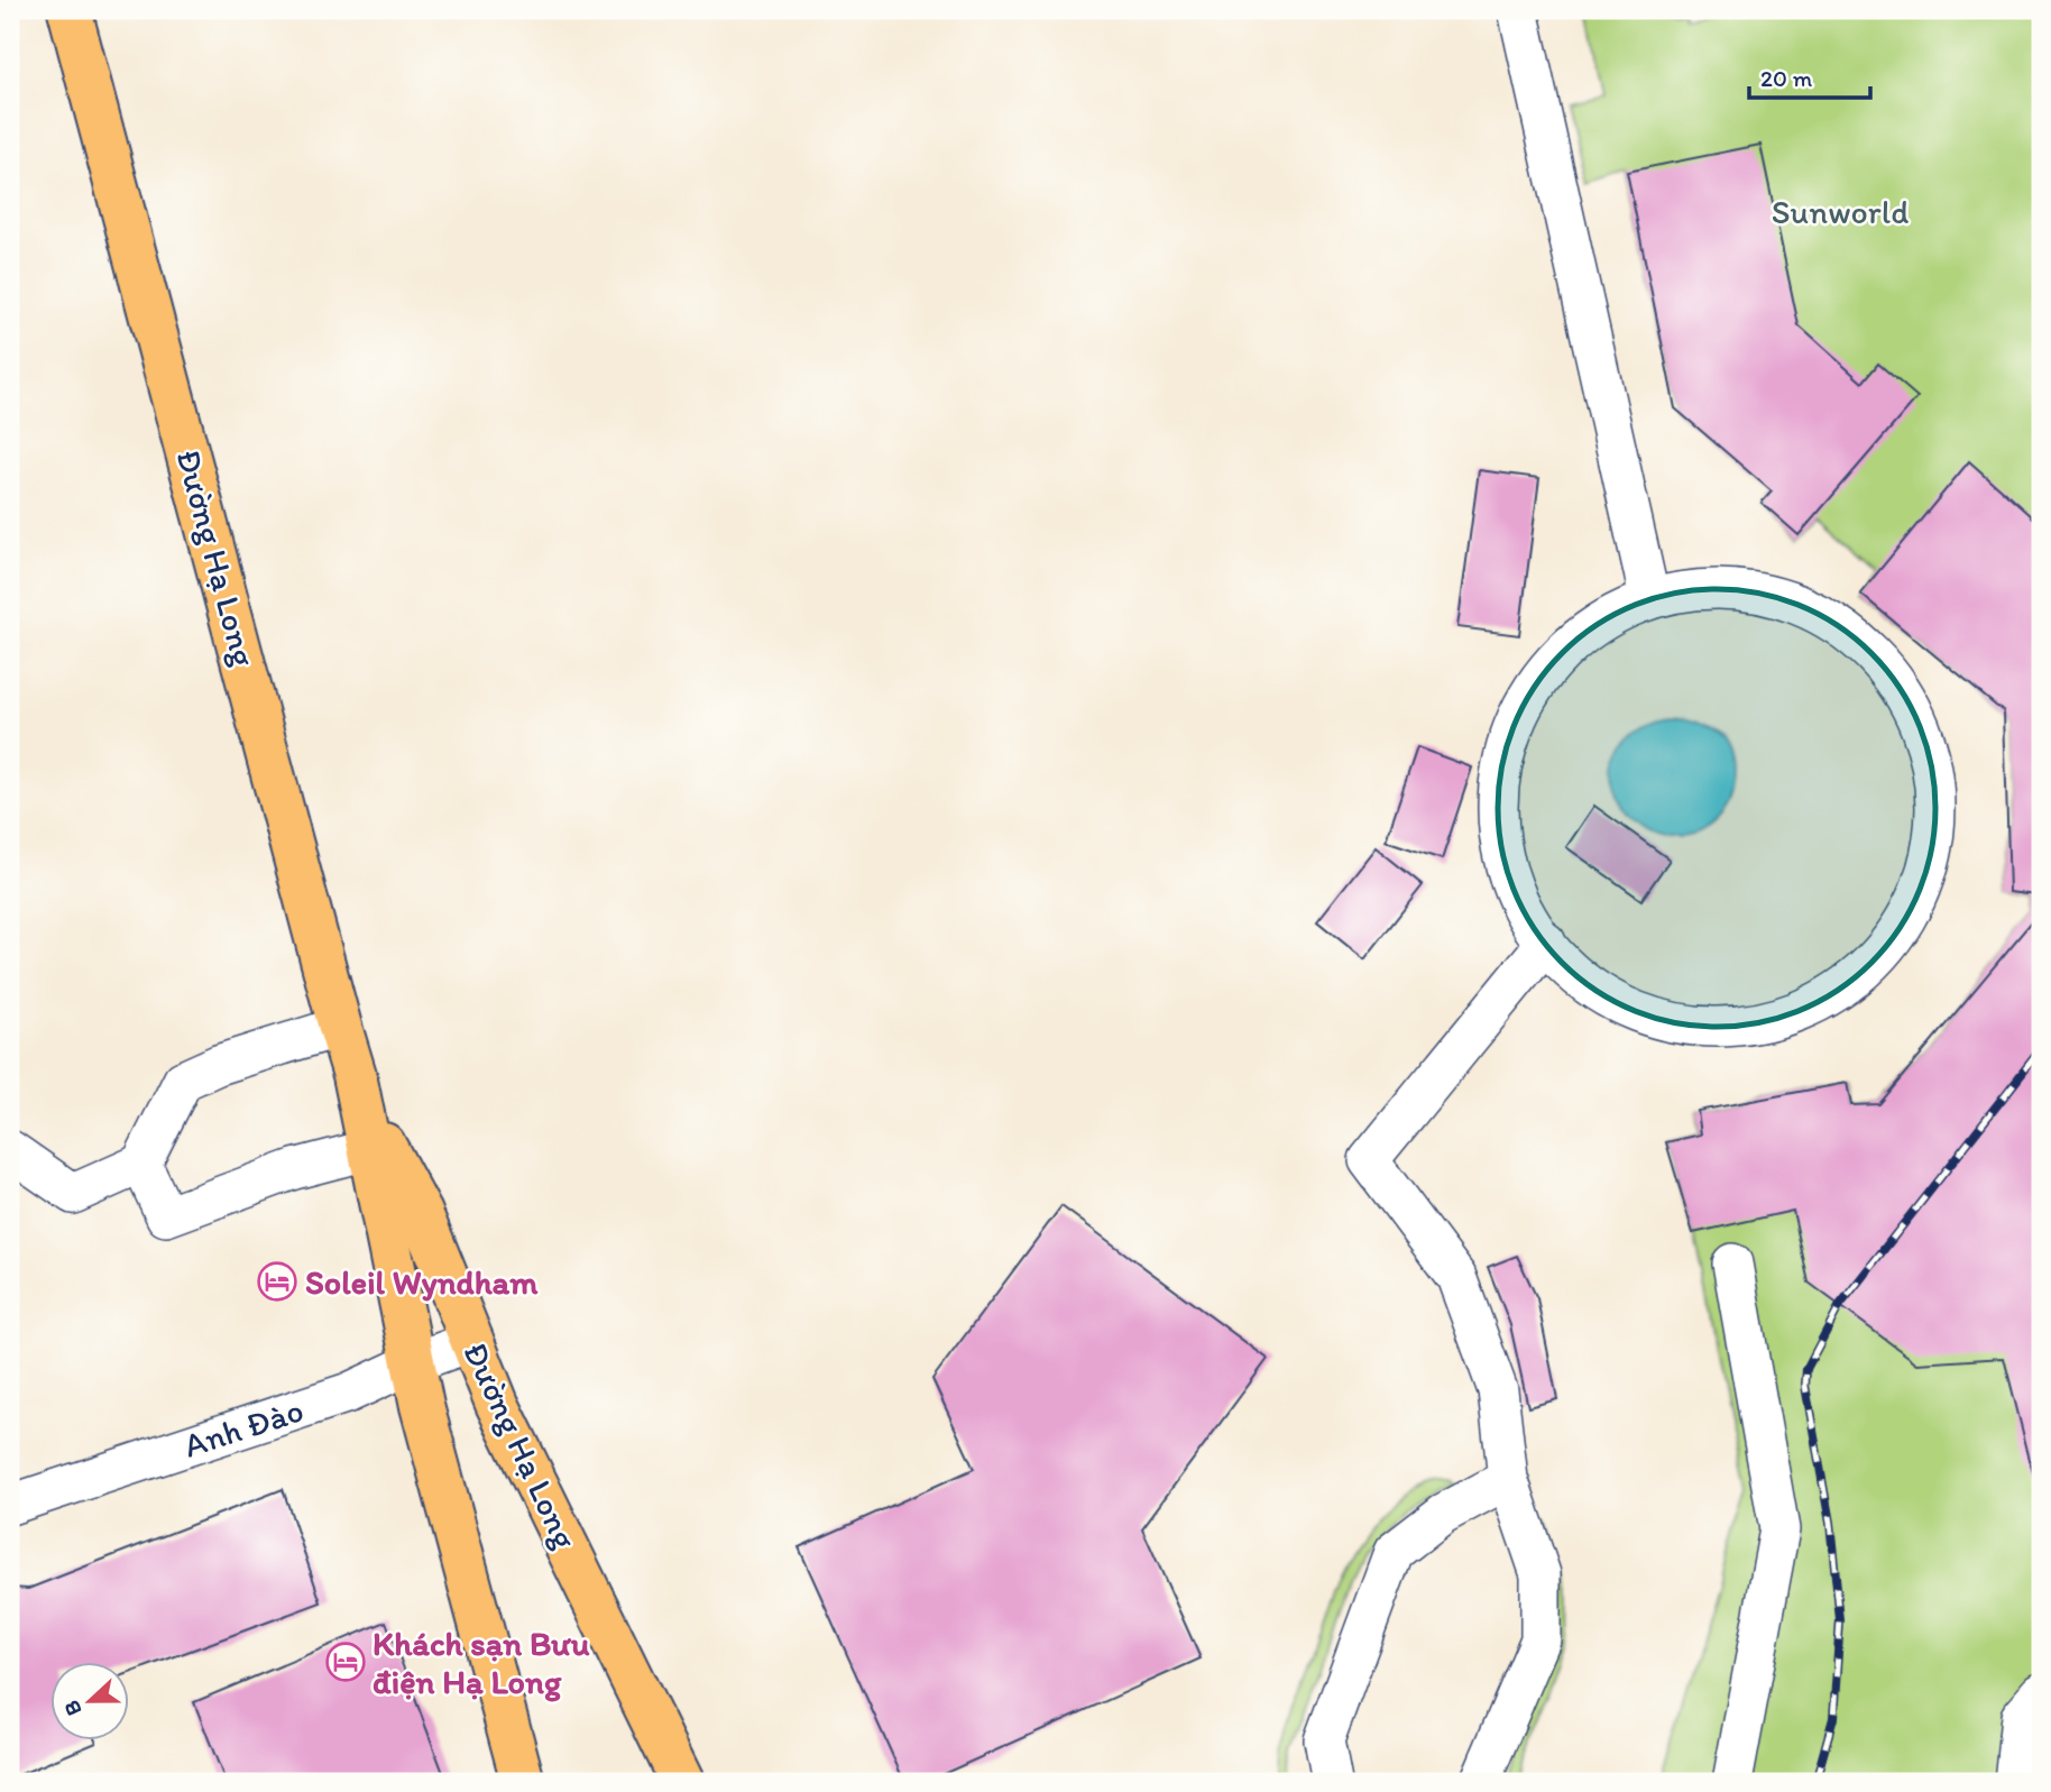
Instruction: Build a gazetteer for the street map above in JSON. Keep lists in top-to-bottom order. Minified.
{"streets":{"main road":["Đường Hạ Long"],"street":["Anh Đào"]},"crossings":[["Đường Hạ Long","Anh Đào"]],"parks":["Sunworld"],"places":{"hotel":["Soleil Wyndham","Khách sạn Bưu điện Hạ Long"]},"scale_bar":"20 m","north":"left"}
